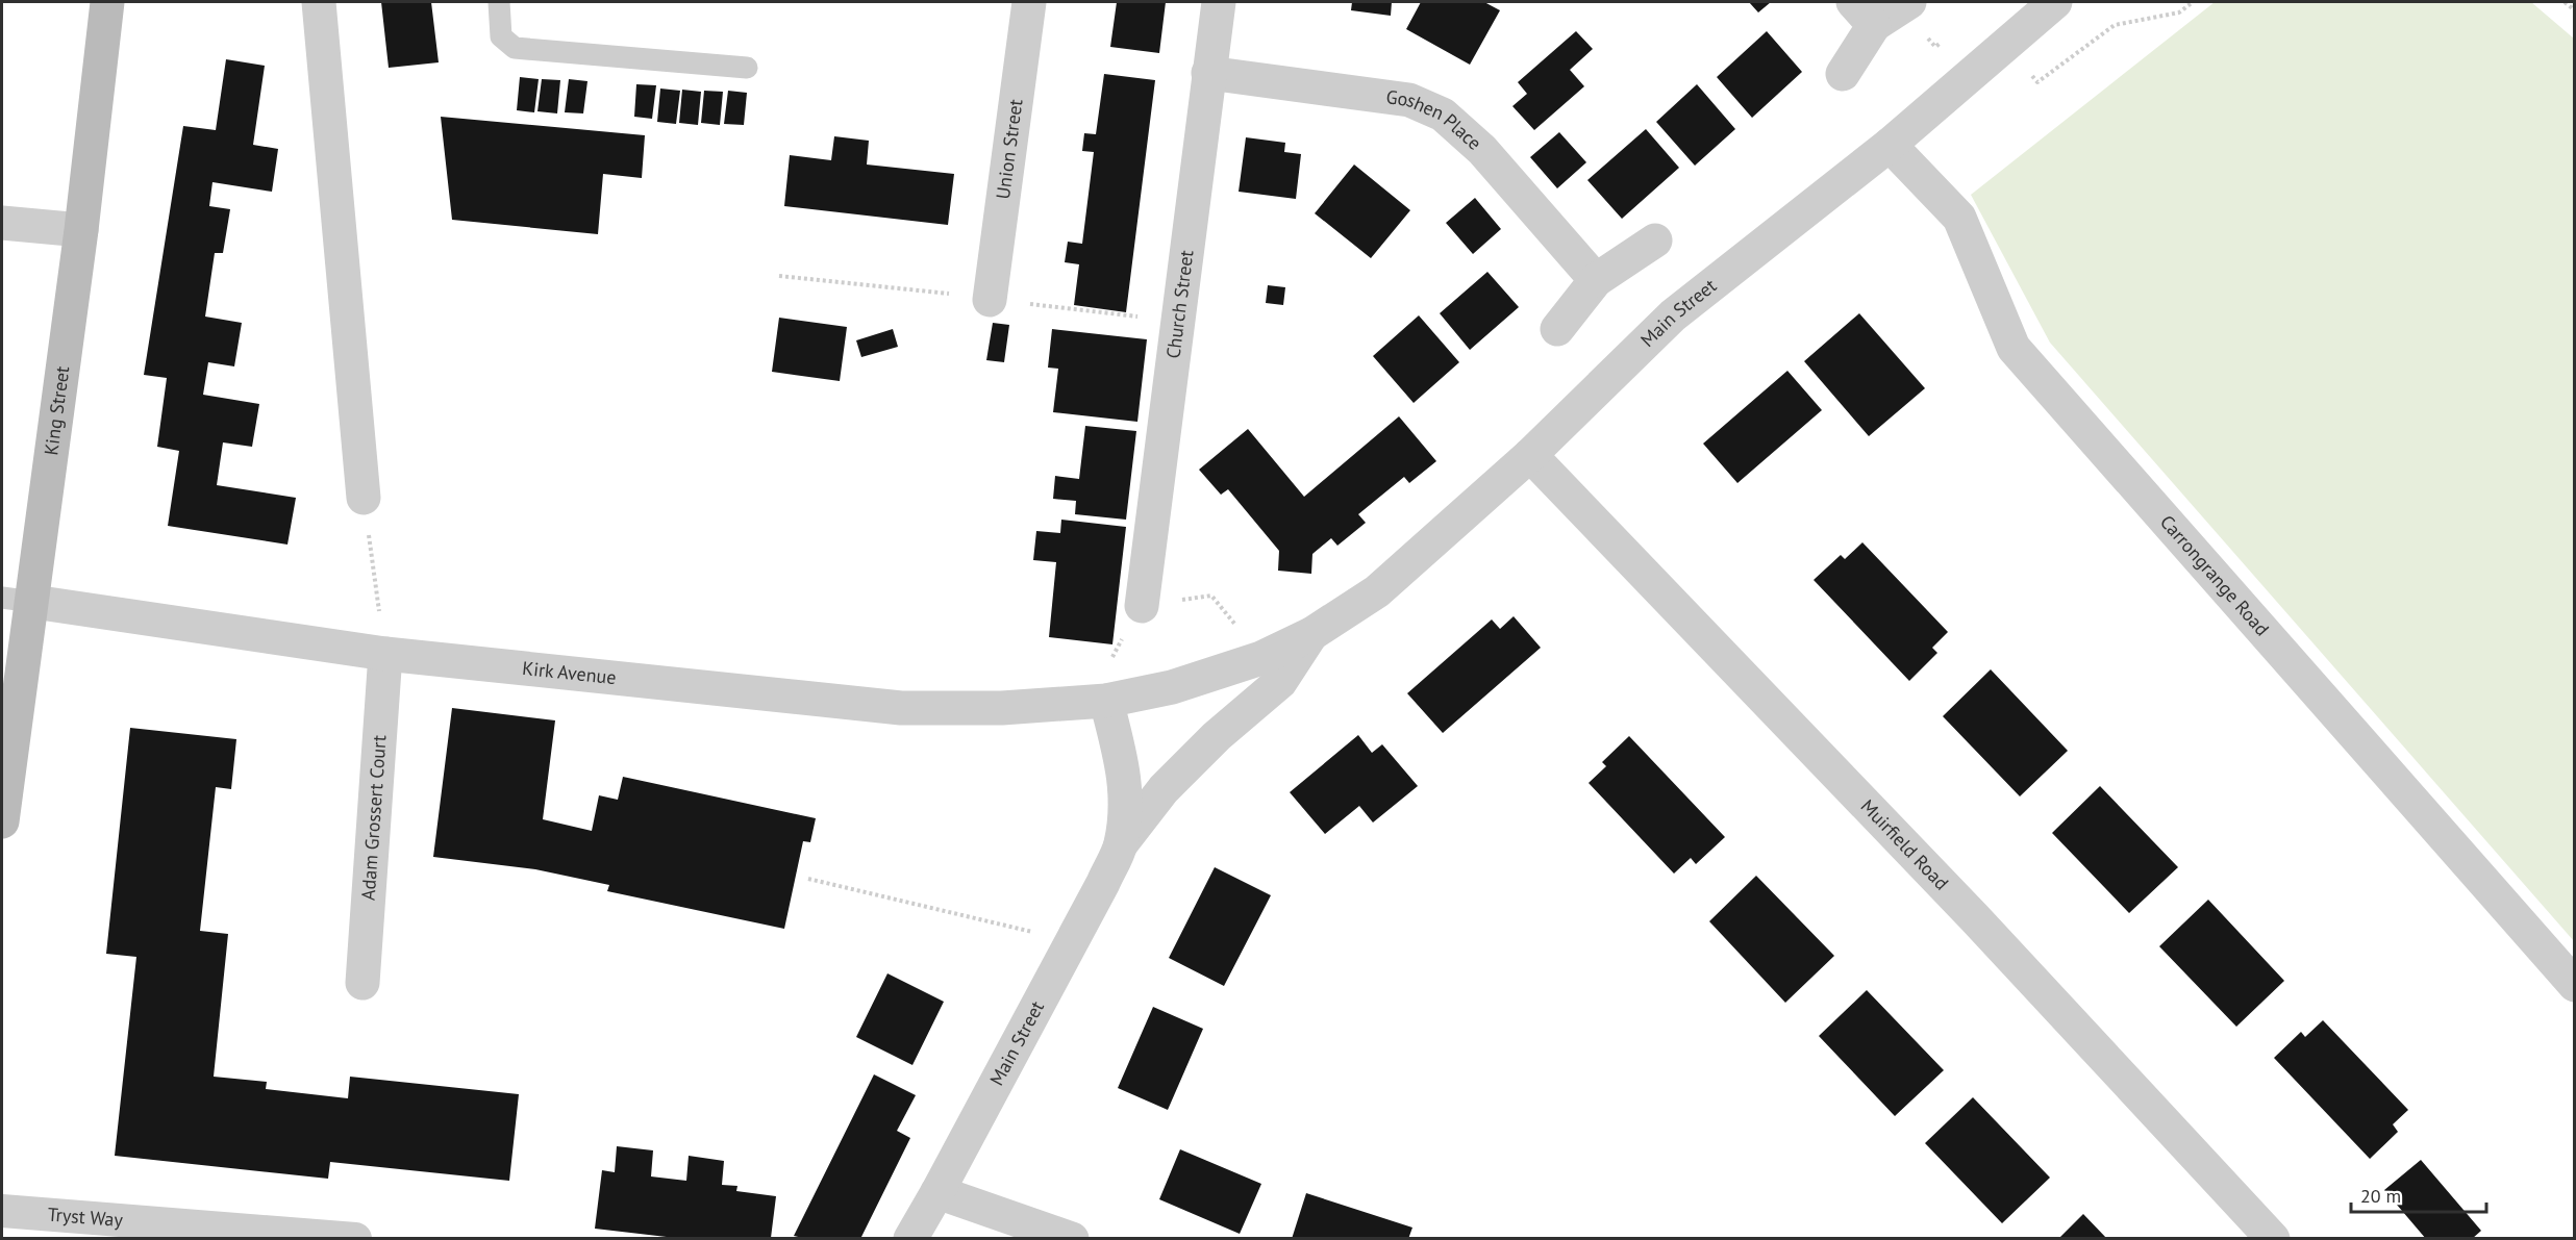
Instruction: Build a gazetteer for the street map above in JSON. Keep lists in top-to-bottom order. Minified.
{"streets":{"main road":["King Street"],"street":["Goshen Place","Union Street","Church Street","Main Street","Carrongrange Road","Kirk Avenue","Adam Grossert Court","Muirfield Road","Tryst Way"]},"crossings":[["Goshen Place","Church Street"],["Main Street","Carrongrange Road"],["Main Street","Kirk Avenue"],["Main Street","Muirfield Road"],["King Street","Kirk Avenue"],["Kirk Avenue","Adam Grossert Court"]],"scale_bar":"20 m"}
